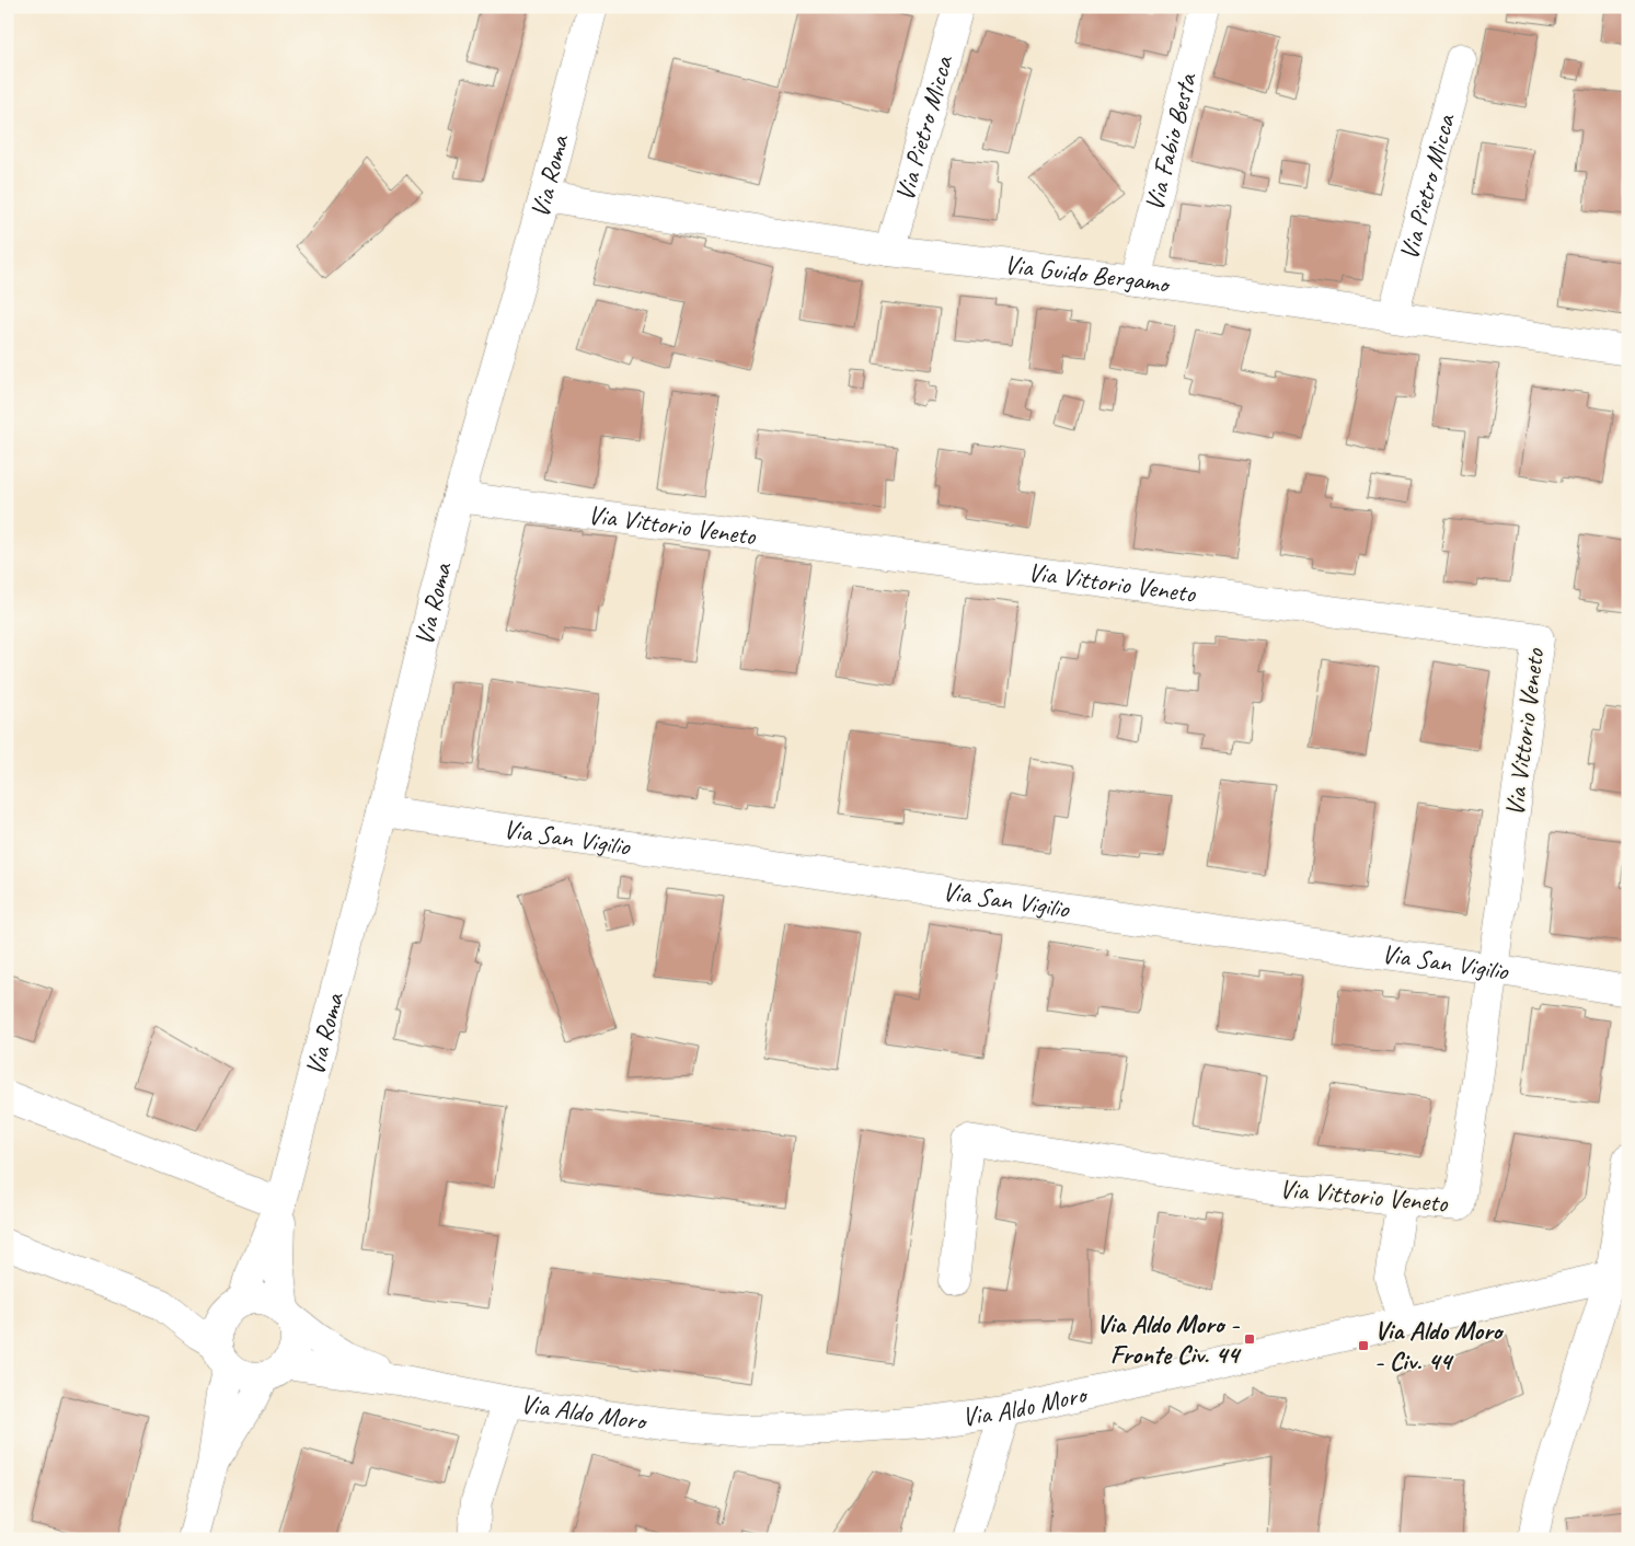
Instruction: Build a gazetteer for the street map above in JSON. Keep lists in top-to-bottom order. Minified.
{"streets":{"street":["Via Pietro Micca","Via Fabio Besta","Via Roma","Via Guido Bergamo","Via Vittorio Veneto","Via San Vigilio","Via Aldo Moro"]},"crossings":[["Via Pietro Micca","Via Guido Bergamo"],["Via Fabio Besta","Via Guido Bergamo"],["Via Roma","Via Guido Bergamo"],["Via Roma","Via Vittorio Veneto"],["Via Roma","Via San Vigilio"],["Via Roma","Via Aldo Moro"],["Via Vittorio Veneto","Via San Vigilio"]],"places":{"transit":["Via Aldo Moro - Fronte Civ. 44","Via Aldo Moro - Civ. 44"]}}
